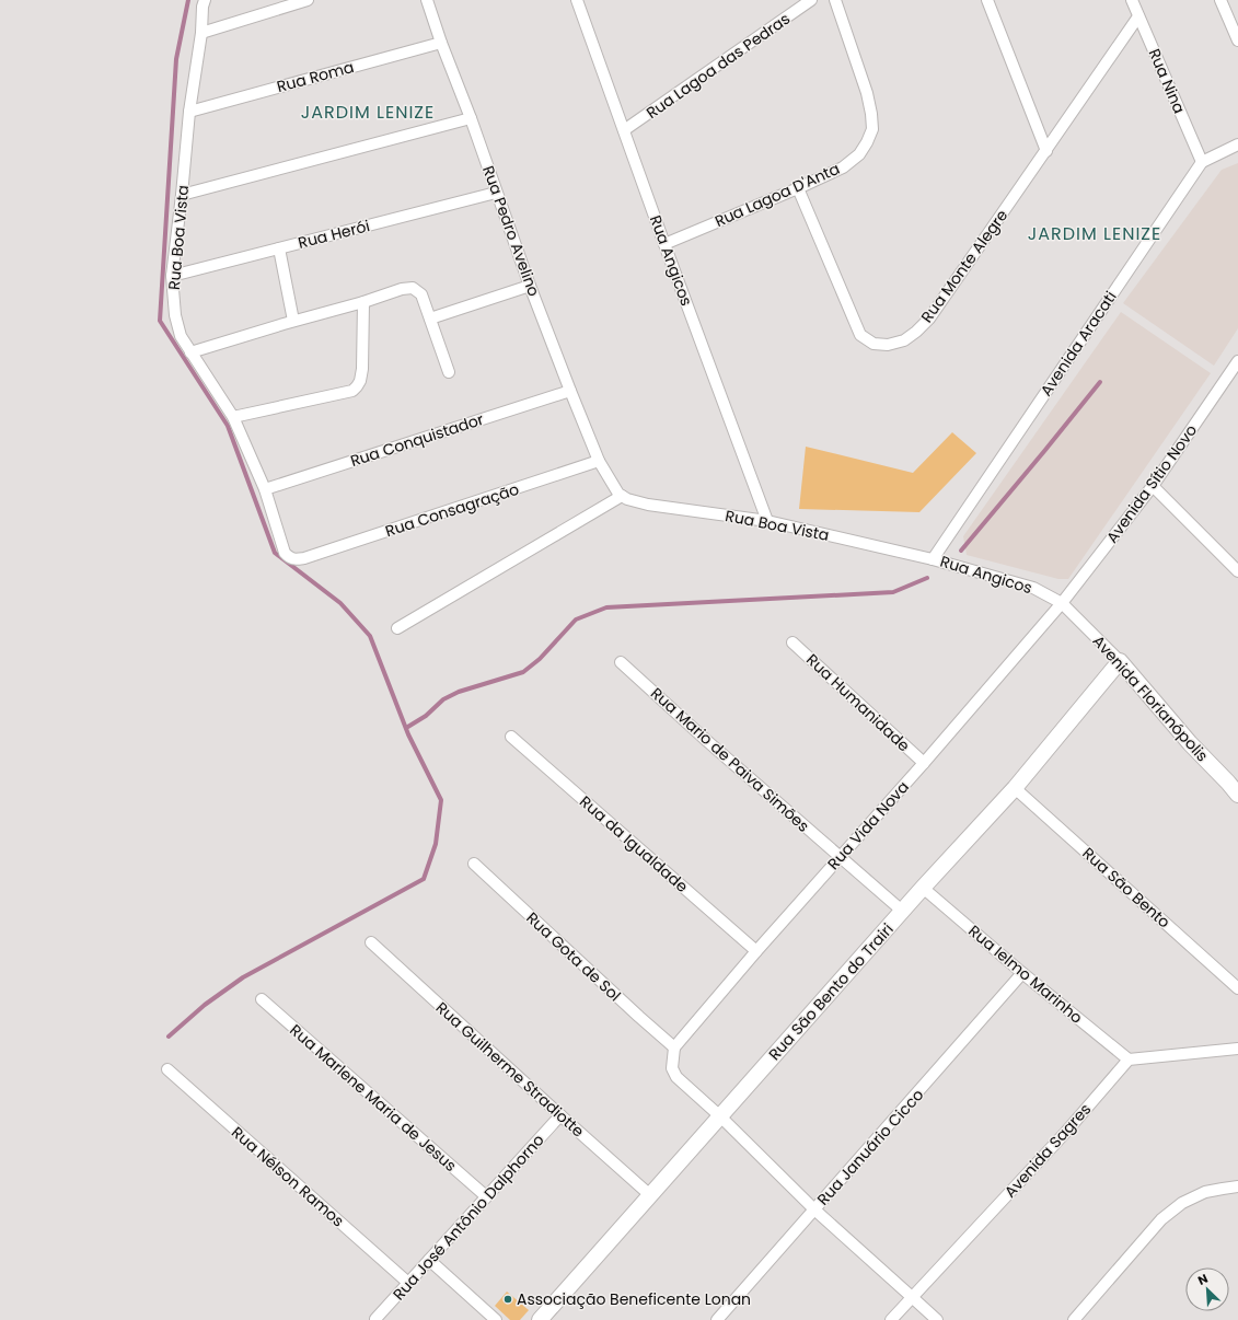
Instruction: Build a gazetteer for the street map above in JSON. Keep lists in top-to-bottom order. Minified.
{"streets":{"street":["Rua Lagoa das Pedras","Rua Roma","Rua Nina","Rua Lagoa D'Anta","Rua Pedro Avelino","Rua Herói","Rua Boa Vista","Rua Angicos","Rua Monte Alegre","Avenida Aracati","Rua Conquistador","Avenida Sítio Novo","Rua Consagração","Avenida Florianópolis","Rua Humanidade","Rua Mario de Paiva Simões","Rua Vida Nova","Rua da Igualdade","Rua São Bento","Rua Gota de Sol","Rua Ielmo Marinho","Rua São Bento do Trairi","Rua Guilherme Stradiotte","Rua Marlene Maria de Jesus","Rua Januário Cicco","Avenida Sagres","Rua Nélson Ramos","Rua José Antônio Dalphorno"]},"crossings":[["Rua Lagoa das Pedras","Rua Angicos"],["Rua Roma","Rua Pedro Avelino"],["Rua Roma","Rua Boa Vista"],["Rua Nina","Rua Monte Alegre"],["Rua Nina","Avenida Aracati"],["Rua Lagoa D'Anta","Rua Angicos"],["Rua Lagoa D'Anta","Rua Monte Alegre"],["Rua Pedro Avelino","Rua Herói"],["Rua Pedro Avelino","Rua Conquistador"],["Rua Pedro Avelino","Rua Consagração"],["Rua Herói","Rua Boa Vista"],["Rua Boa Vista","Rua Angicos"],["Rua Boa Vista","Avenida Aracati"],["Rua Boa Vista","Rua Conquistador"],["Rua Boa Vista","Rua Consagração"],["Rua Angicos","Avenida Aracati"],["Rua Angicos","Avenida Sítio Novo"],["Rua Angicos","Avenida Florianópolis"],["Rua Angicos","Rua Vida Nova"],["Avenida Sítio Novo","Avenida Florianópolis"],["Avenida Sítio Novo","Rua Vida Nova"],["Avenida Florianópolis","Rua Vida Nova"],["Avenida Florianópolis","Rua São Bento do Trairi"],["Rua Humanidade","Rua Vida Nova"],["Rua Mario de Paiva Simões","Rua Vida Nova"],["Rua Mario de Paiva Simões","Rua São Bento do Trairi"],["Rua Vida Nova","Rua da Igualdade"],["Rua Vida Nova","Rua Gota de Sol"],["Rua São Bento","Rua São Bento do Trairi"],["Rua Ielmo Marinho","Rua São Bento do Trairi"],["Rua Ielmo Marinho","Rua Januário Cicco"],["Rua Ielmo Marinho","Avenida Sagres"],["Rua São Bento do Trairi","Rua Guilherme Stradiotte"],["Rua Guilherme Stradiotte","Rua José Antônio Dalphorno"],["Rua Marlene Maria de Jesus","Rua José Antônio Dalphorno"],["Rua Nélson Ramos","Rua José Antônio Dalphorno"]],"districts":["JARDIM LENIZE","JARDIM LENIZE"],"places":["Associação Beneficente Lonan"],"north":"top left"}
